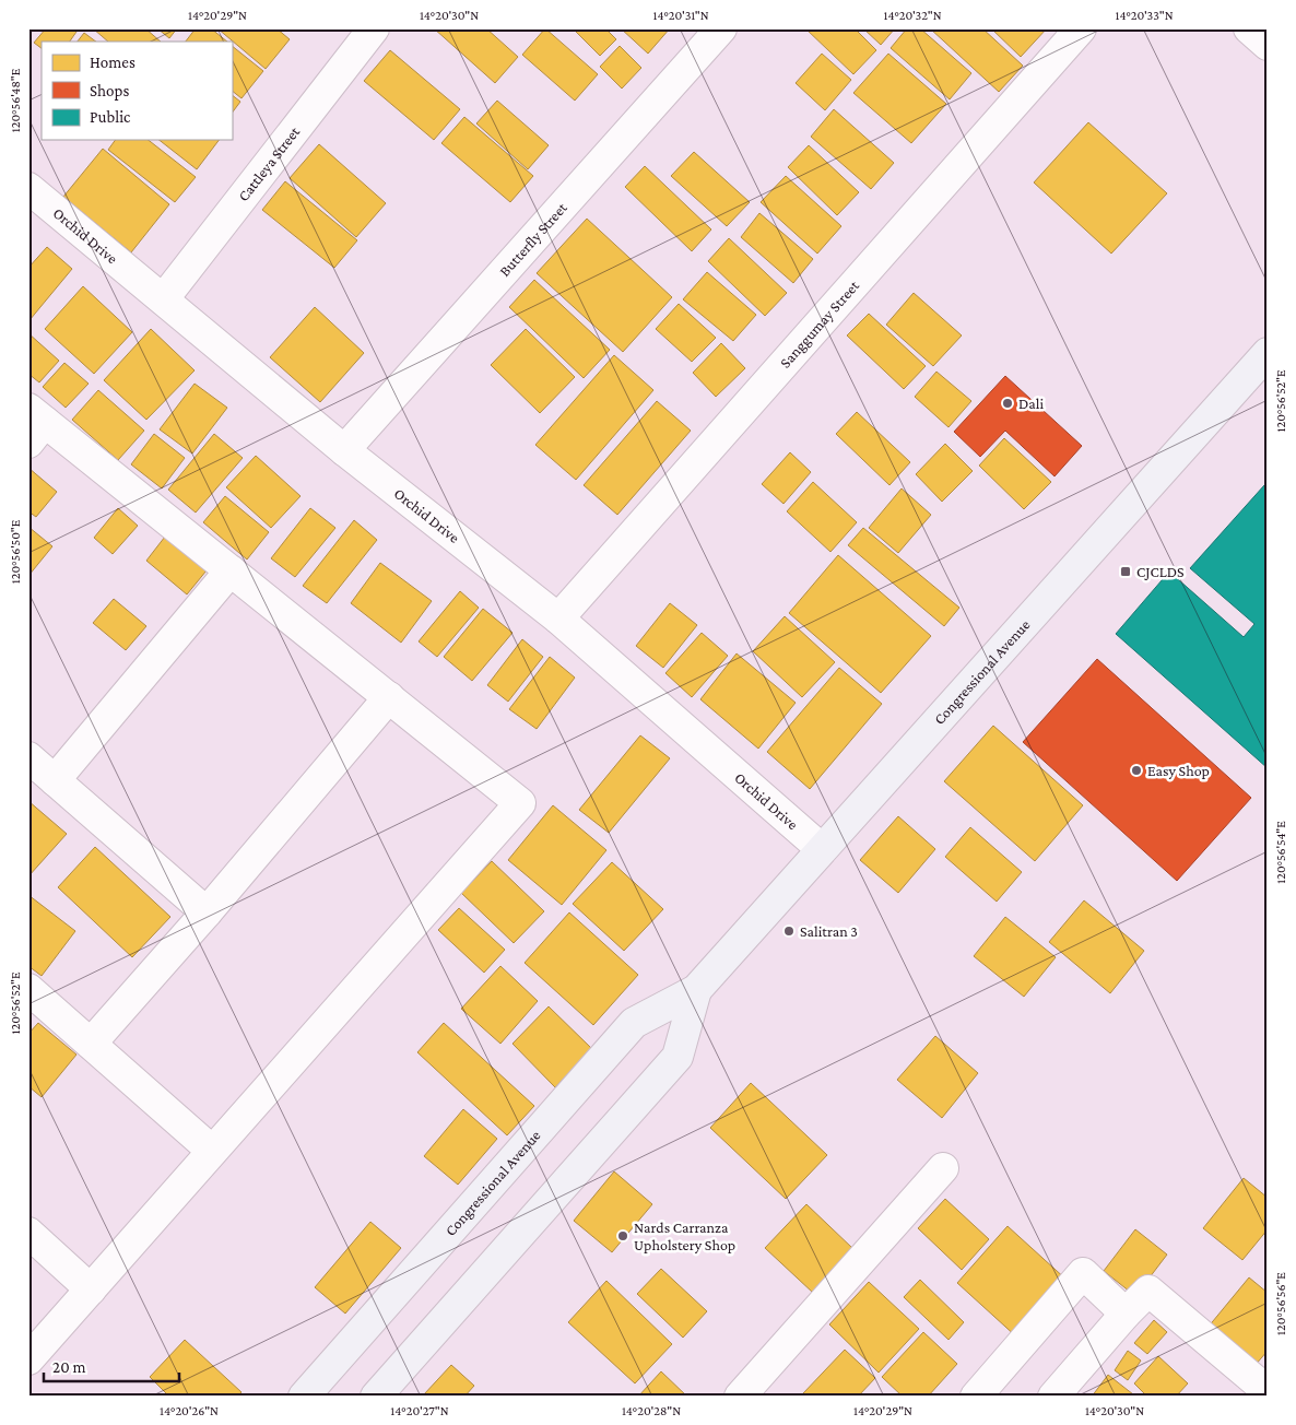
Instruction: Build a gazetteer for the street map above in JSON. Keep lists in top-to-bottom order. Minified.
{"streets":{"main road":["Congressional Avenue"],"street":["Cattleya Street","Orchid Drive","Butterfly Street","Sanggumay Street"]},"crossings":[["Cattleya Street","Orchid Drive"],["Orchid Drive","Butterfly Street"],["Orchid Drive","Sanggumay Street"],["Orchid Drive","Congressional Avenue"]],"places":{"other":["Dali","Easy Shop","Salitran 3","Nards Carranza Upholstery Shop"],"transit":["CJCLDS"]},"legend":["Homes","Shops","Public"],"scale_bar":"20 m","coordinates":["14°20'29\"N","14°20'30\"N","14°20'31\"N","14°20'32\"N","14°20'33\"N","120°56'48\"E","120°56'52\"E","120°56'50\"E","120°56'54\"E","120°56'56\"E","14°20'26\"N","14°20'27\"N","14°20'28\"N"]}
